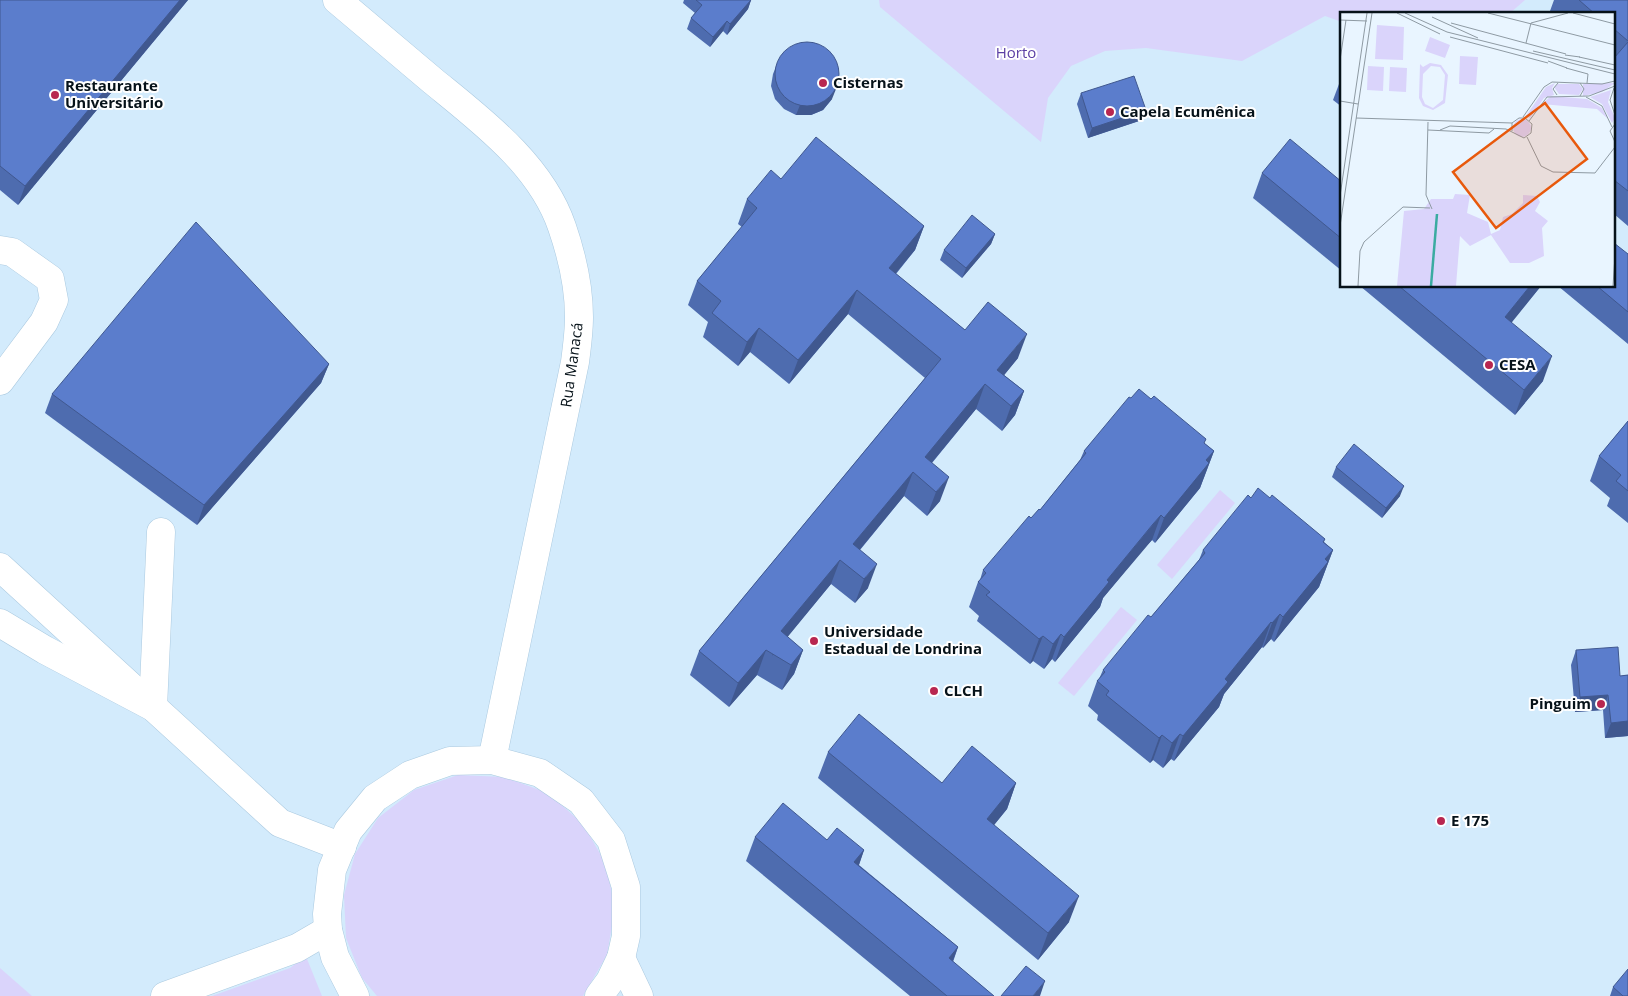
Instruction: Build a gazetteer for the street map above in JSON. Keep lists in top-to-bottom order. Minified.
{"streets":{"street":["Rua Manacá"]},"parks":["Horto"],"places":["Cisternas","Restaurante Universitário","Capela Ecumênica","CESA","Universidade Estadual de Londrina","CLCH","Pinguim","E 175"]}
